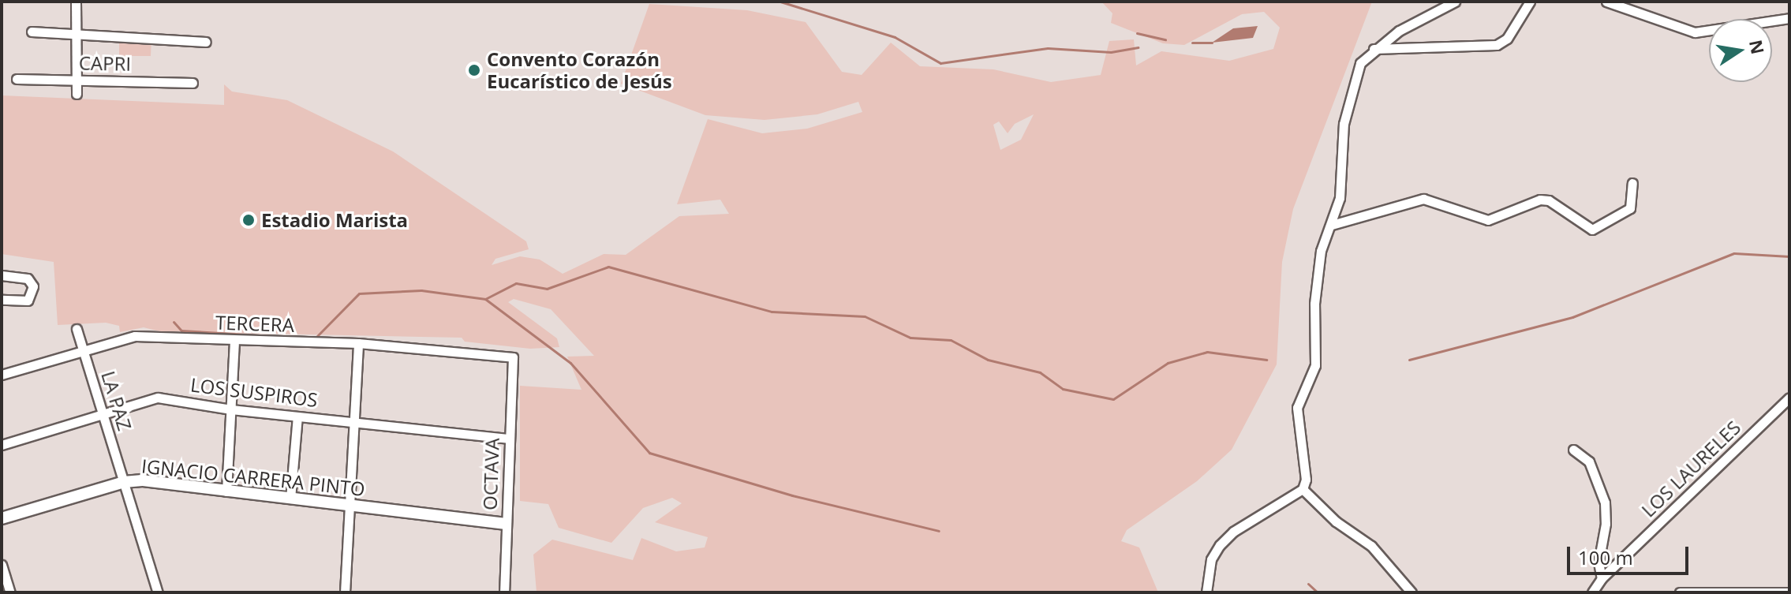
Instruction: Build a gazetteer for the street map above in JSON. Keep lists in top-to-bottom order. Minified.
{"streets":{"street":["CAPRI","TERCERA","LOS SUSPIROS","LA PAZ","LOS LAURELES","OCTAVA","IGNACIO CARRERA PINTO"]},"crossings":[["TERCERA","LA PAZ"],["TERCERA","OCTAVA"],["LOS SUSPIROS","LA PAZ"],["LOS SUSPIROS","OCTAVA"],["LA PAZ","IGNACIO CARRERA PINTO"],["OCTAVA","IGNACIO CARRERA PINTO"]],"places":["Convento Corazón Eucarístico de Jesús","Estadio Marista"],"scale_bar":"100 m","north":"right"}
